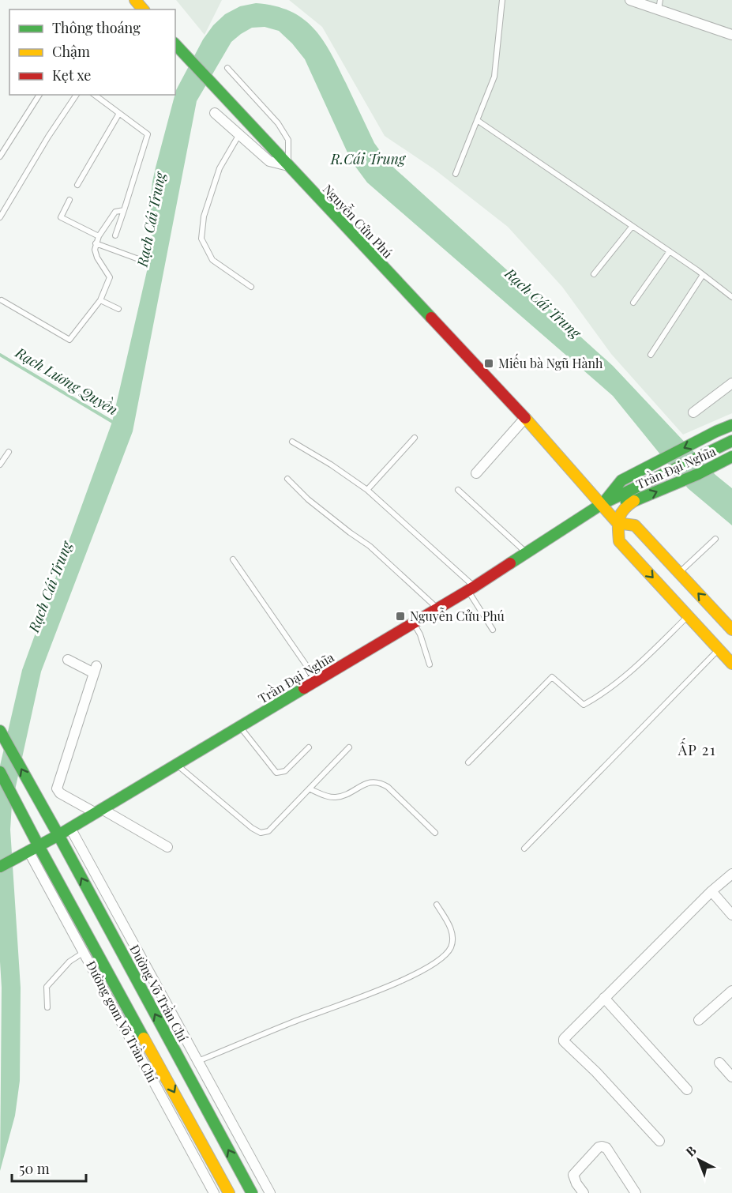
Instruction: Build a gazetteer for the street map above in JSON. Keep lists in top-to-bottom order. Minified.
{"streets":{"main road":["Nguyễn Cửu Phú","Trần Đại Nghĩa","Đường Võ Trần Chí"],"street":["Đường gom Võ Trần Chí"]},"crossings":[["Nguyễn Cửu Phú","Trần Đại Nghĩa"],["Trần Đại Nghĩa","Đường Võ Trần Chí"]],"districts":["ẤP 21"],"water":["R.Cái Trung","Rạch Cái Trung","Rạch Lương Quyền"],"places":{"transit":["Miếu bà Ngũ Hành","Nguyễn Cửu Phú"]},"legend":["Thông thoáng","Chậm","Kẹt xe"],"scale_bar":"50 m","north":"top left"}
